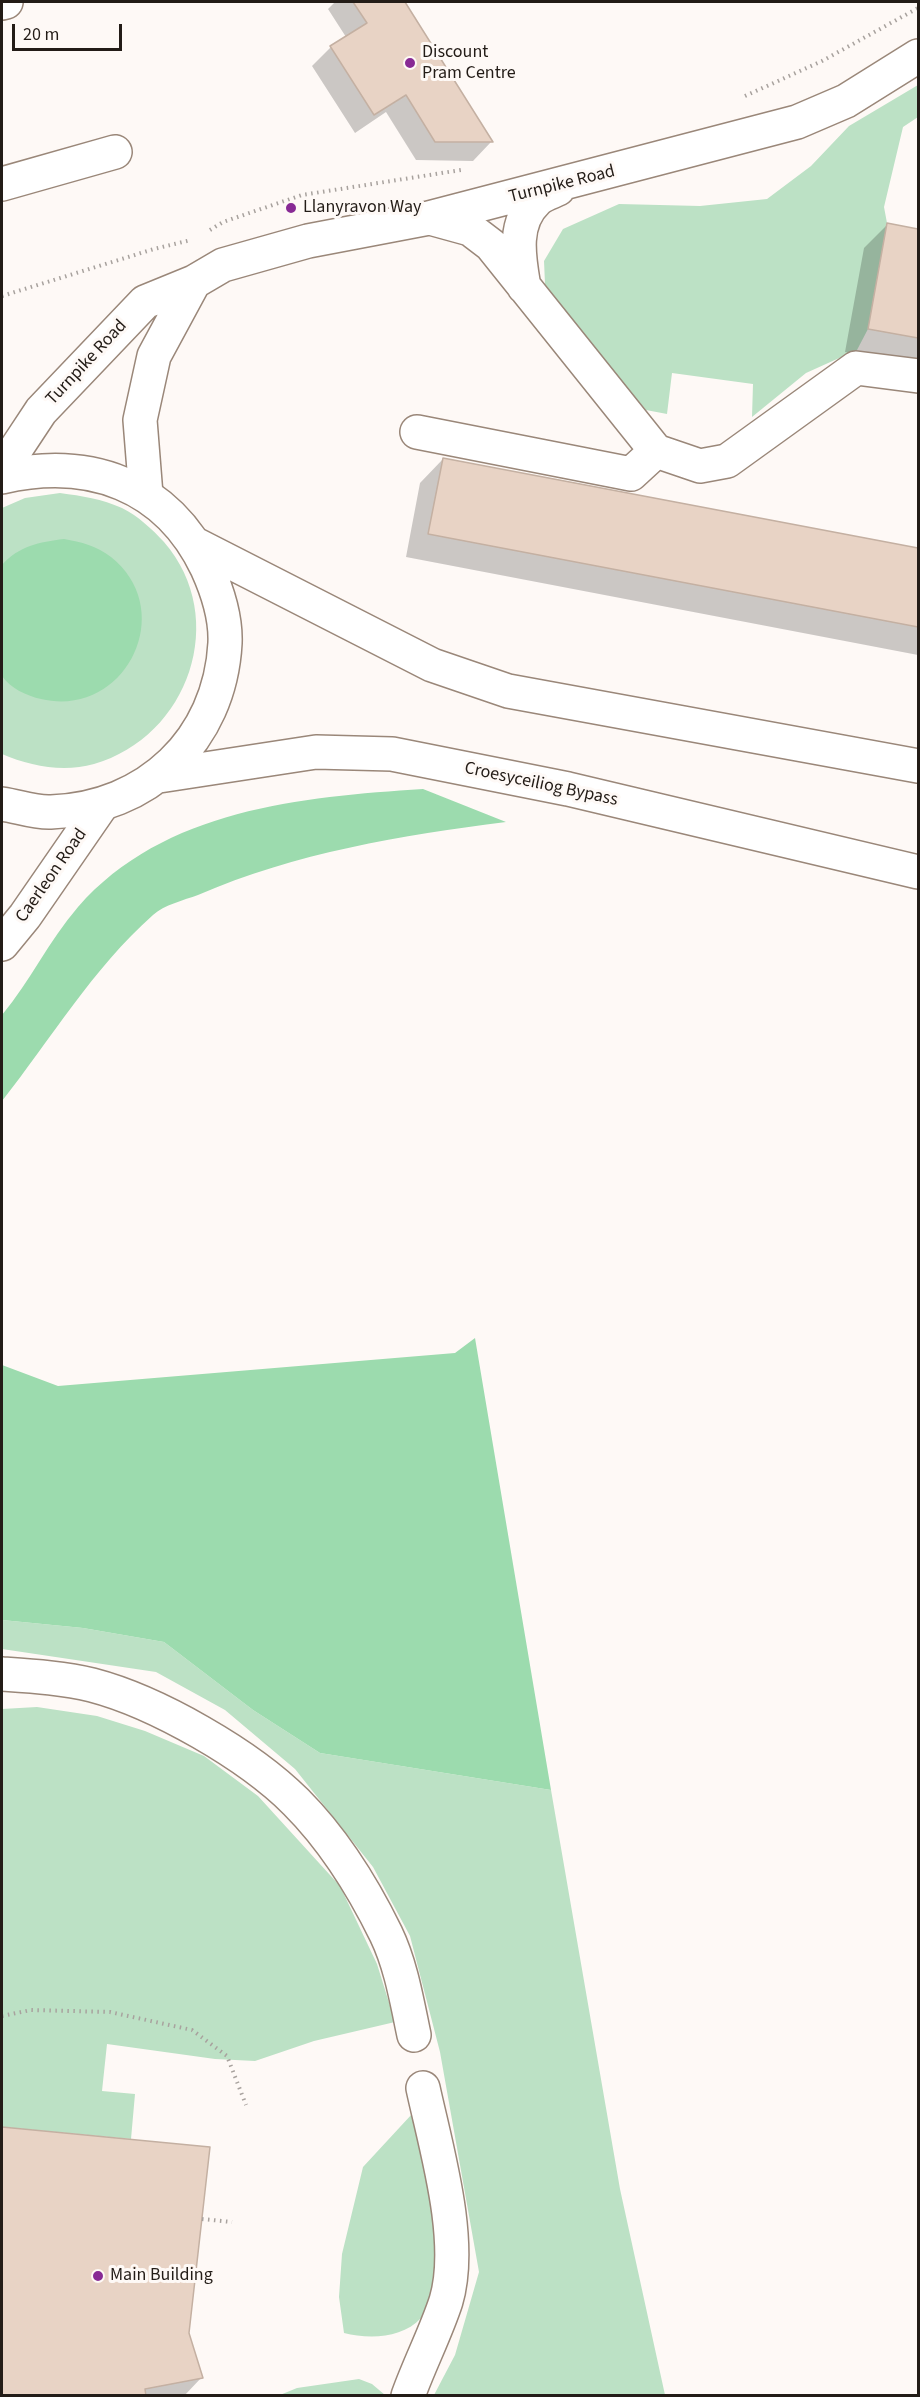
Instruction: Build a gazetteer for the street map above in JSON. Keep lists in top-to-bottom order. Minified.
{"streets":{"main road":["Turnpike Road","Croesyceiliog Bypass","Caerleon Road"]},"places":["Discount Pram Centre","Llanyravon Way","Main Building"],"scale_bar":"20 m"}
